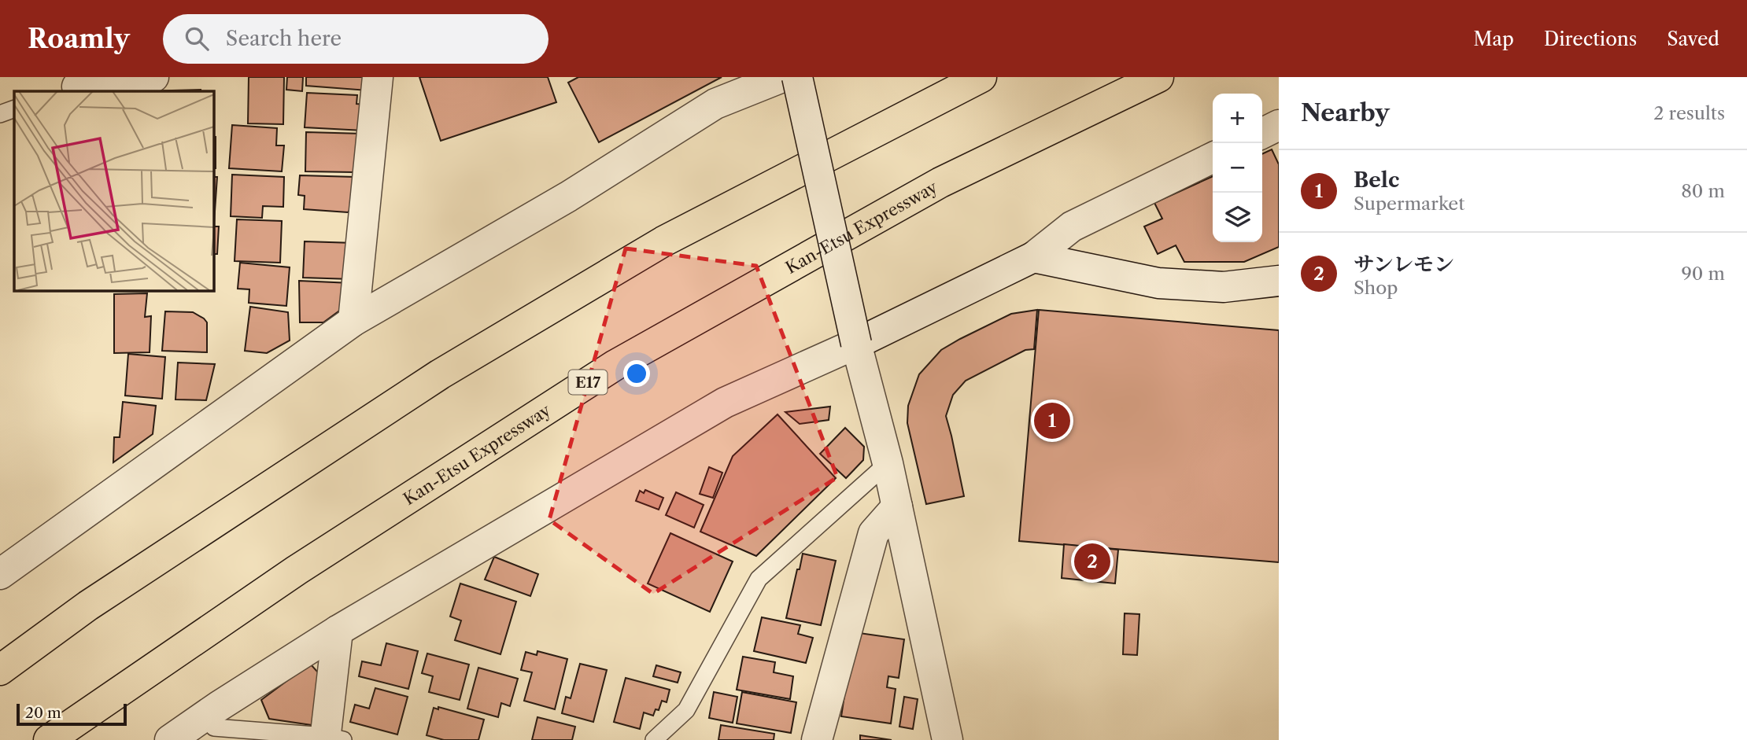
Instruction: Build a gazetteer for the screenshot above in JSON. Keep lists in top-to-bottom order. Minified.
{"streets":{"highway":["Kan-Etsu Expressway","E17"]},"scale_bar":"20 m","page":{"header":"Roamly","search":"Search here","nav":["Map","Directions","Saved"],"heading":["Nearby","2 results"],"map_buttons":["+","−"],"list":[{"mark":"1","name":"Belc","note":"Supermarket","value":"80 m"},{"mark":"2","name":"サンレモン","note":"Shop","value":"90 m"}],"pins":["1","2"],"scale":"20 m"}}
